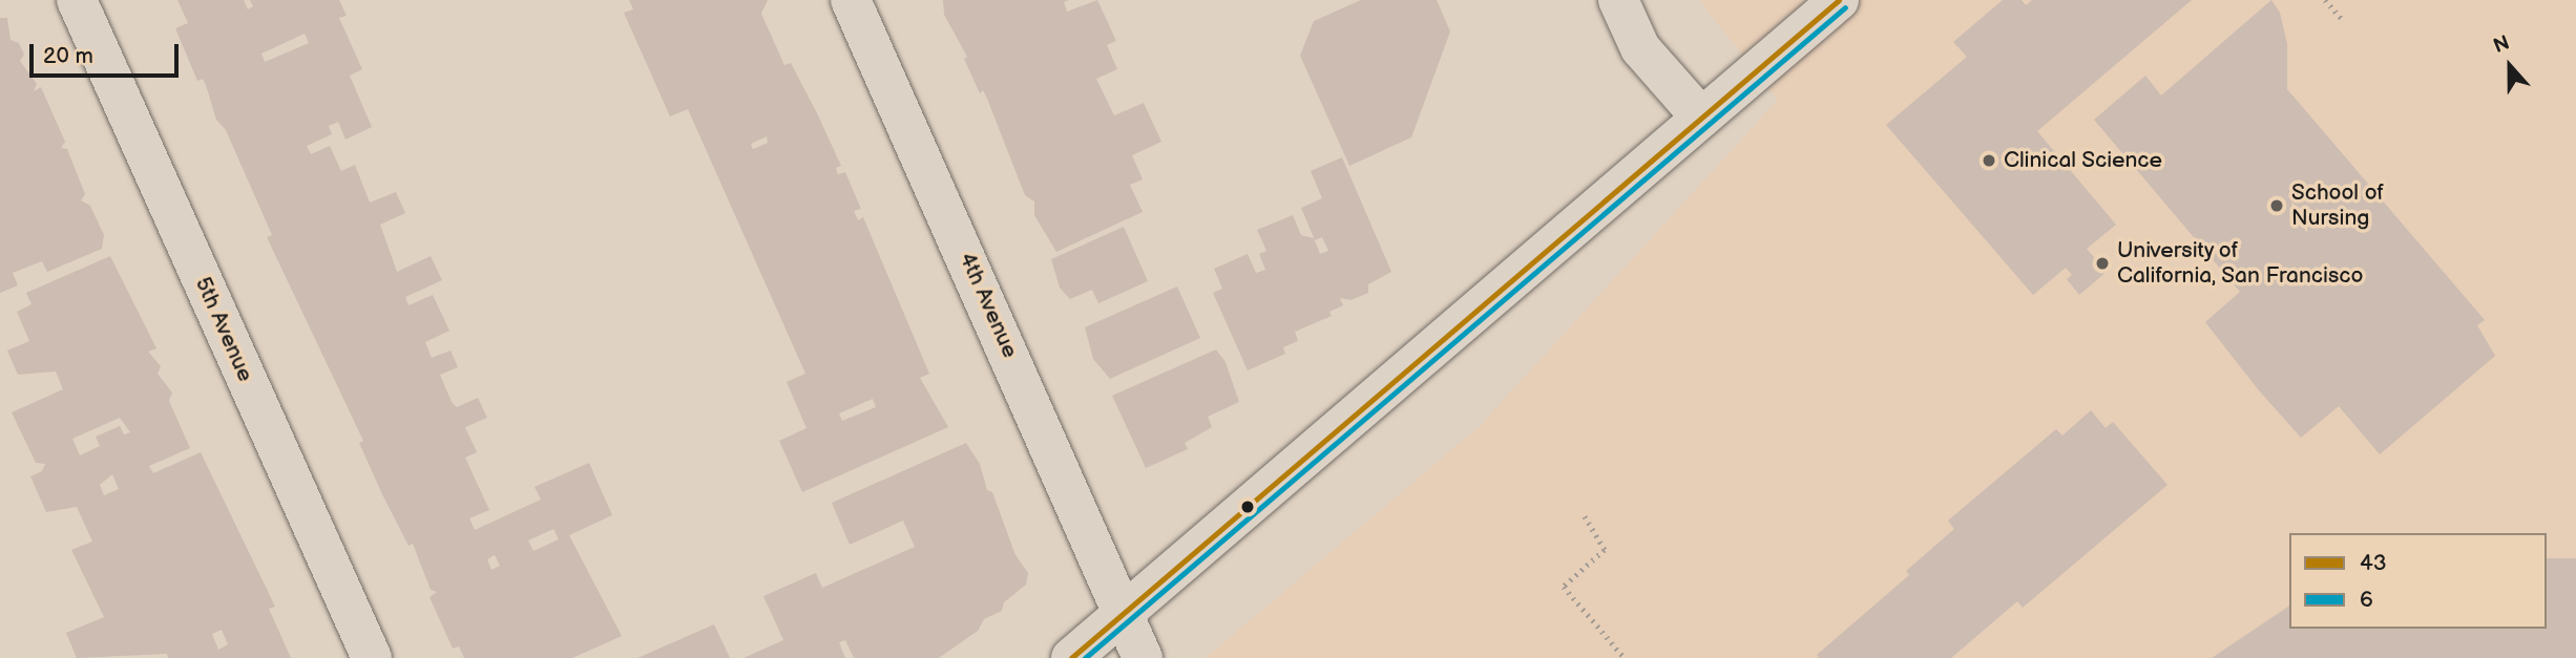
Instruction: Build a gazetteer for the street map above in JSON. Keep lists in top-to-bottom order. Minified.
{"streets":{"street":["4th Avenue","5th Avenue"]},"places":["Clinical Science","School of Nursing","University of California, San Francisco"],"lines":["transit line 43","transit line 6"],"legend":["43","6"],"scale_bar":"20 m","north":"top"}
